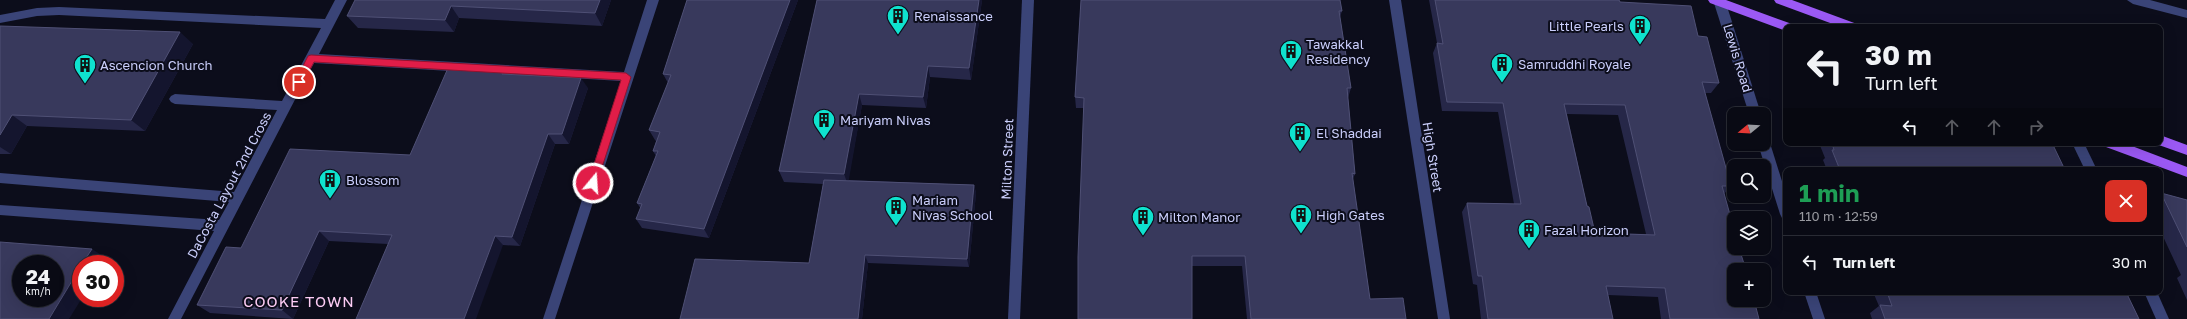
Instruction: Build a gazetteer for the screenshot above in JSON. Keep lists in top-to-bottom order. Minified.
{"streets":{"street":["Lewis Road","High Street","Milton Street","DaCosta Layout 2nd Cross"]},"districts":["COOKE TOWN"],"places":{"building":["Renaissance","Little Pearls","Tawakkal Residency","Samruddhi Royale","Ascencion Church","Mariyam Nivas","El Shaddai","Blossom","Mariam Nivas School","High Gates","Milton Manor","Fazal Horizon"]},"north":"left","page":{"turn":["30 m","Turn left"],"map_buttons":"+","heading":["1 min","110 m · 12:59"],"list":[{"name":"Turn left","value":"30 m"}],"speed":"24 km/h","limit":"30"}}
